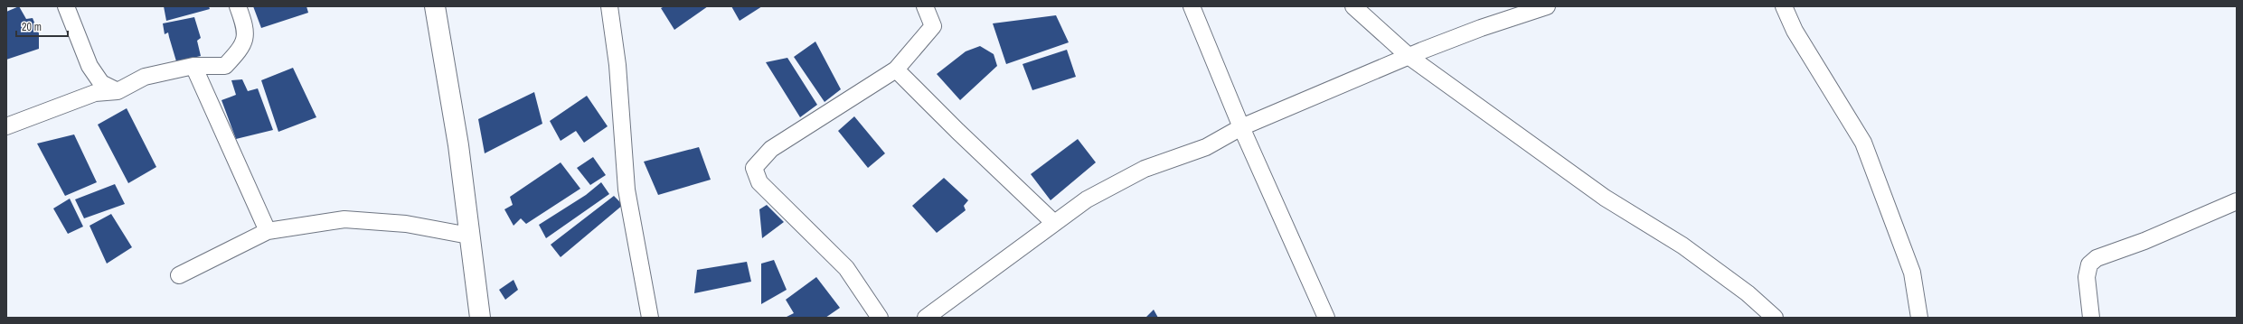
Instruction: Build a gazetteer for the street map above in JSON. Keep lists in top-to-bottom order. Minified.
{"scale_bar":"20 m"}
